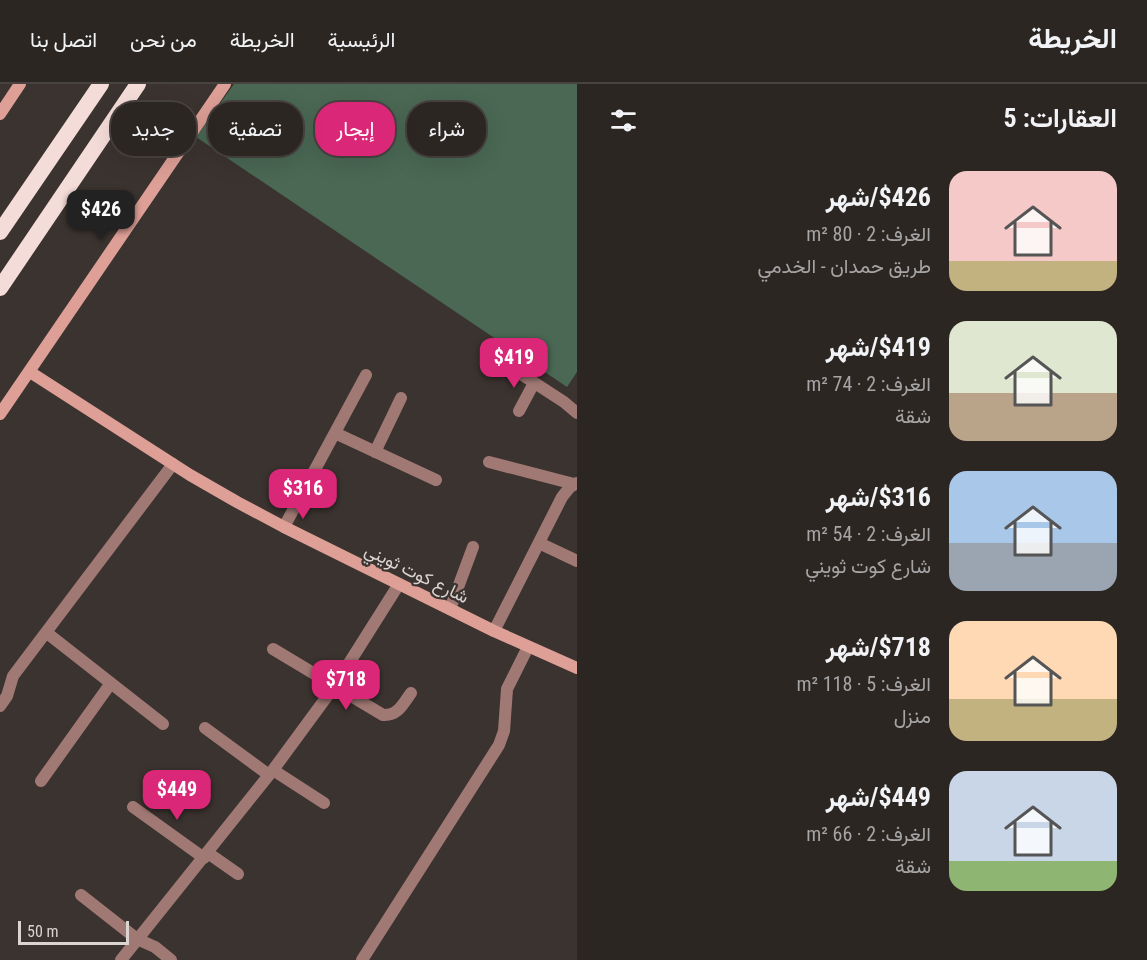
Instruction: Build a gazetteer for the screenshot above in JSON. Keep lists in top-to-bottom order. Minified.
{"streets":{"main road":["شارع كوت ثويني"]},"scale_bar":"50 m","page":{"header":"الخريطة","nav":["الرئيسية","الخريطة","من نحن","اتصل بنا"],"heading":"العقارات: 5","chip":["شراء","إيجار","تصفية","جديد"],"list":[{"name":"$426/شهر","note":"الغرف: 2 · 80 m² · طريق حمدان - الخدمي"},{"name":"$419/شهر","note":"الغرف: 2 · 74 m² · شقة"},{"name":"$316/شهر","note":"الغرف: 2 · 54 m² · شارع كوت ثويني"},{"name":"$718/شهر","note":"الغرف: 5 · 118 m² · منزل"},{"name":"$449/شهر","note":"الغرف: 2 · 66 m² · شقة"}],"price":["$426","$419","$316","$718","$449"],"scale":"50 m"}}
